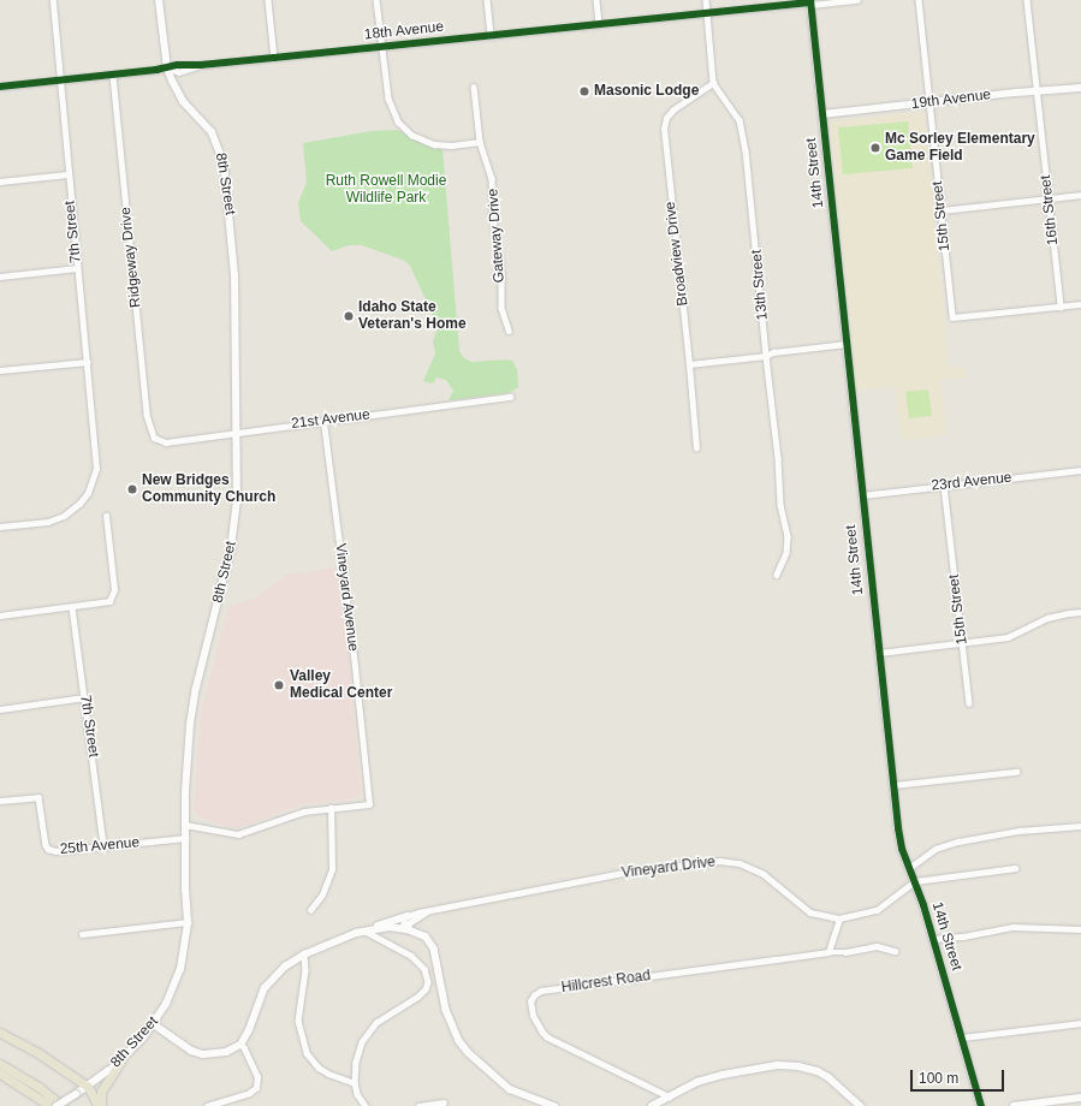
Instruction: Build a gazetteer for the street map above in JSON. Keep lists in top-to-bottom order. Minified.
{"streets":{"main road":["8th Street"],"street":["18th Avenue","19th Avenue","14th Street","16th Street","15th Street","7th Street","Gateway Drive","Broadview Drive","Ridgeway Drive","13th Street","21st Avenue","23rd Avenue","Vineyard Avenue","25th Avenue","Vineyard Drive","Hillcrest Road"]},"crossings":[["18th Avenue","14th Street"],["18th Avenue","8th Street"],["18th Avenue","7th Street"],["18th Avenue","Ridgeway Drive"],["19th Avenue","14th Street"],["19th Avenue","16th Street"],["19th Avenue","15th Street"],["14th Street","23rd Avenue"],["14th Street","Vineyard Drive"],["8th Street","21st Avenue"],["8th Street","25th Avenue"],["16th Street","15th Street"],["15th Street","23rd Avenue"],["7th Street","25th Avenue"],["Broadview Drive","13th Street"],["Ridgeway Drive","21st Avenue"],["21st Avenue","Vineyard Avenue"]],"parks":["Ruth Rowell Modie Wildlife Park"],"places":["Masonic Lodge","Mc Sorley Elementary Game Field","Idaho State Veteran's Home","New Bridges Community Church","Valley Medical Center"],"scale_bar":"100 m"}
